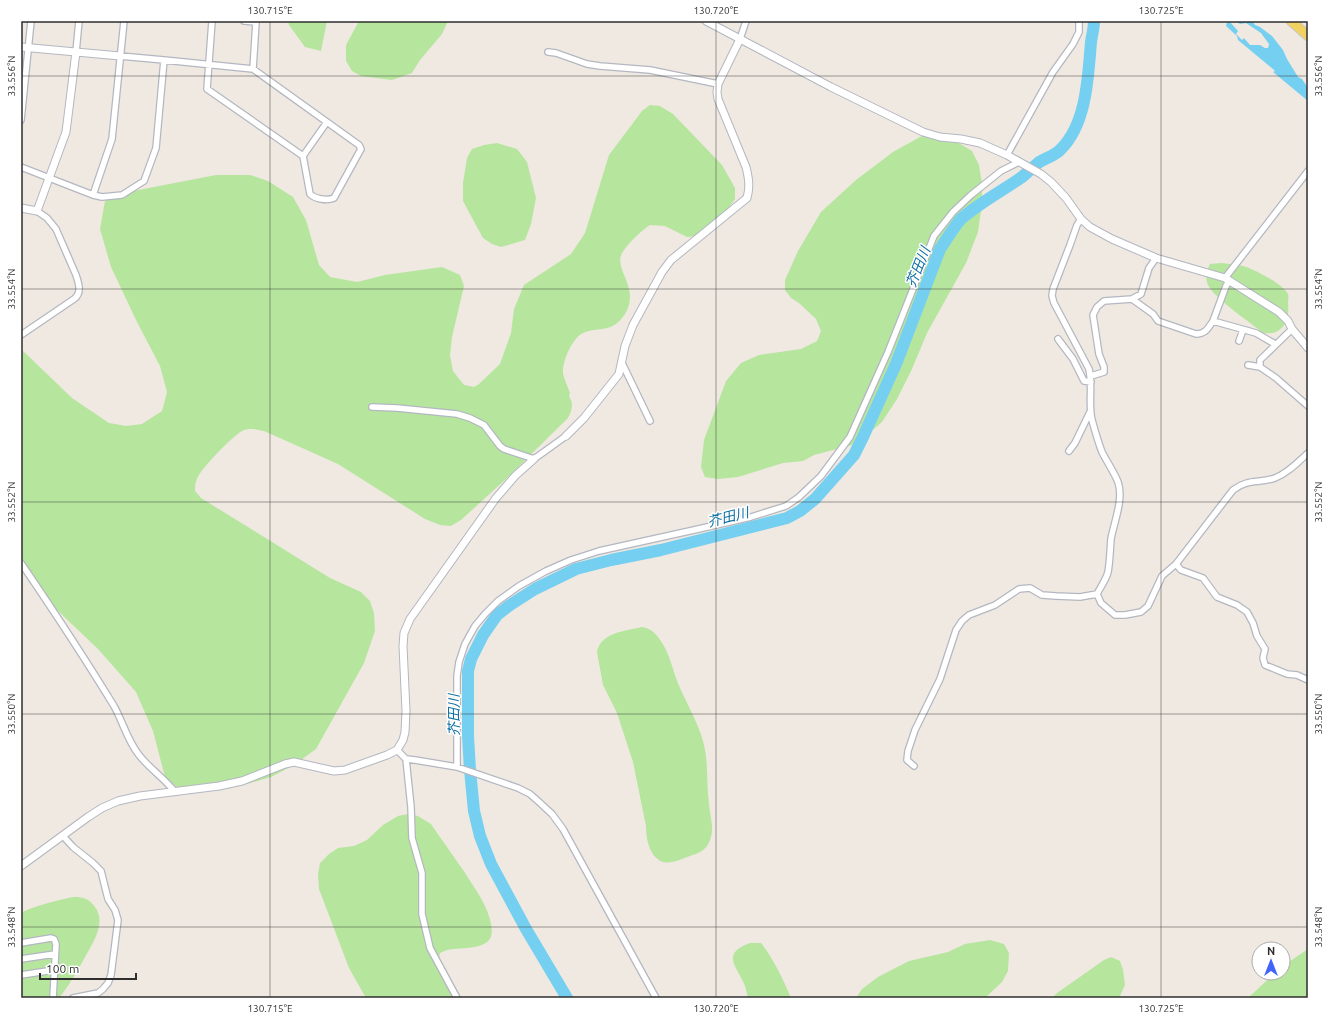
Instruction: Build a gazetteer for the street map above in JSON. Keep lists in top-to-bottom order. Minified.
{"water":["芥田川"],"scale_bar":"100 m","north":"top","coordinates":["130.715°E","130.720°E","130.725°E","33.556°N","33.554°N","33.552°N","33.550°N","33.548°N"]}
